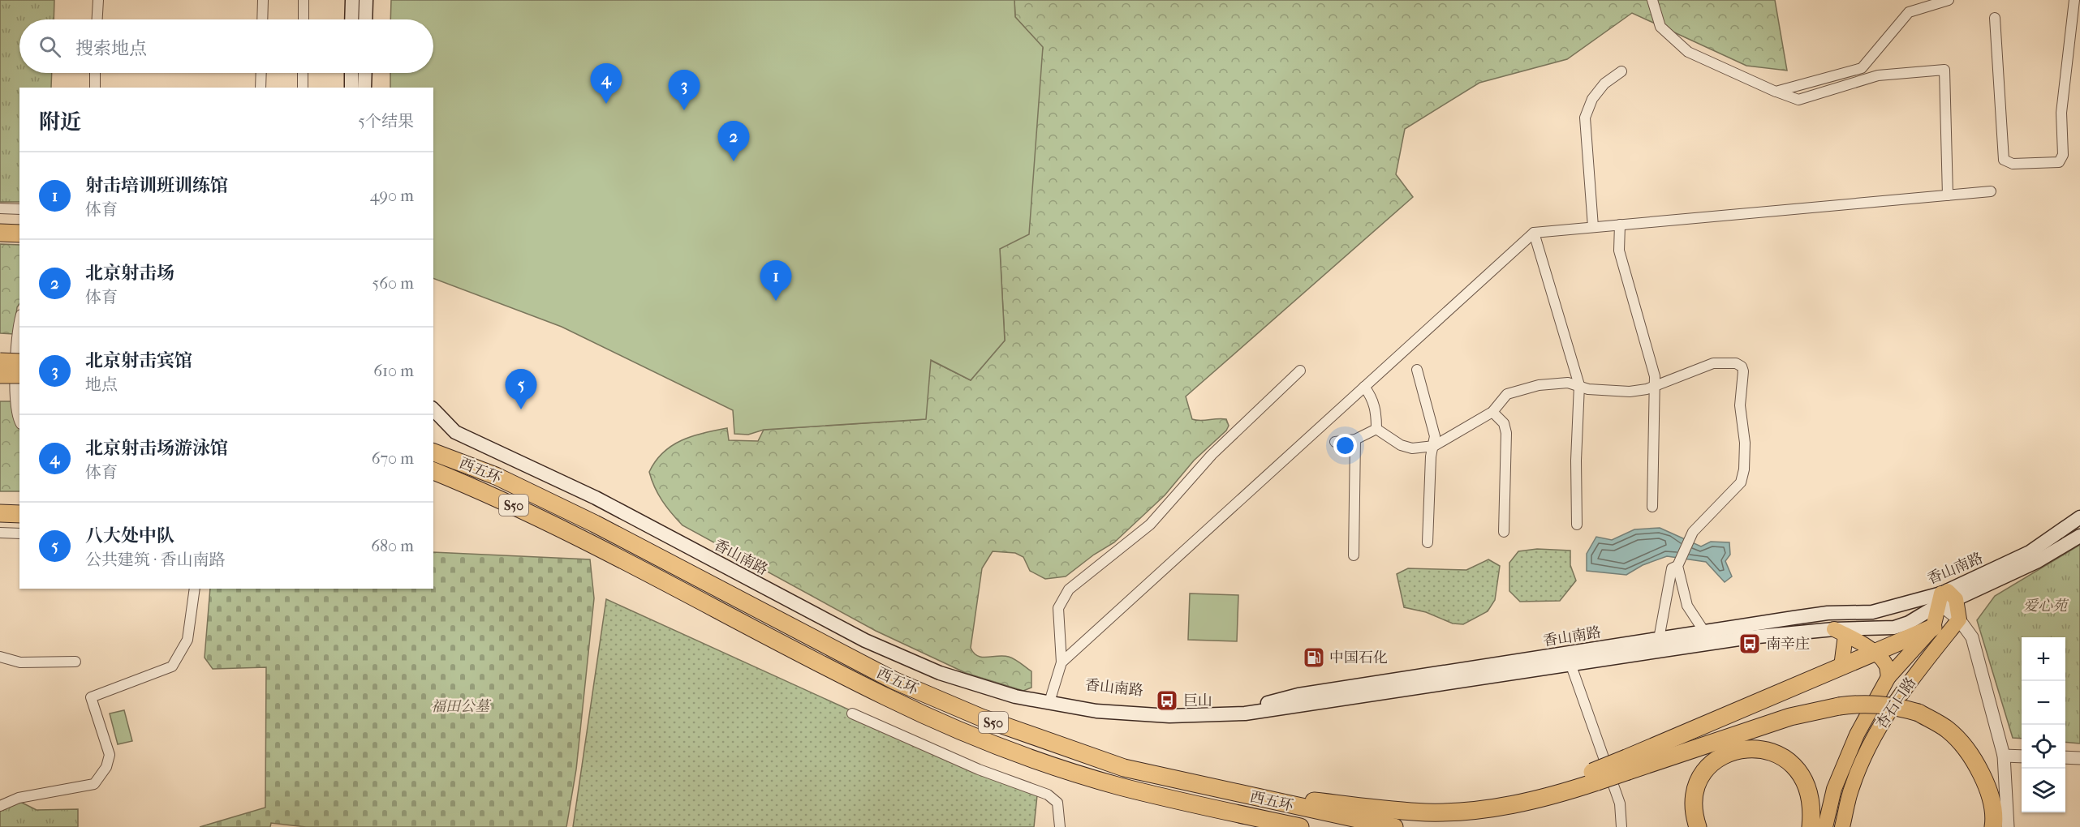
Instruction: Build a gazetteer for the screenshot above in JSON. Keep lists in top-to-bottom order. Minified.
{"streets":{"highway":["西五环","S50"],"main road":["香山南路","杏石口路"]},"parks":["爱心苑","福田公墓"],"places":{"bus stop":["南辛庄","巨山"],"fuel station":["中国石化"]},"page":{"search":"搜索地点","pins":["4","3","2","1","5"],"heading":["附近","5个结果"],"list":[{"mark":"1","name":"射击培训班训练馆","note":"体育","value":"490 m"},{"mark":"2","name":"北京射击场","note":"体育","value":"560 m"},{"mark":"3","name":"北京射击宾馆","note":"地点","value":"610 m"},{"mark":"4","name":"北京射击场游泳馆","note":"体育","value":"670 m"},{"mark":"5","name":"八大处中队","note":"公共建筑 · 香山南路","value":"680 m"}],"map_buttons":["+","−"]}}
